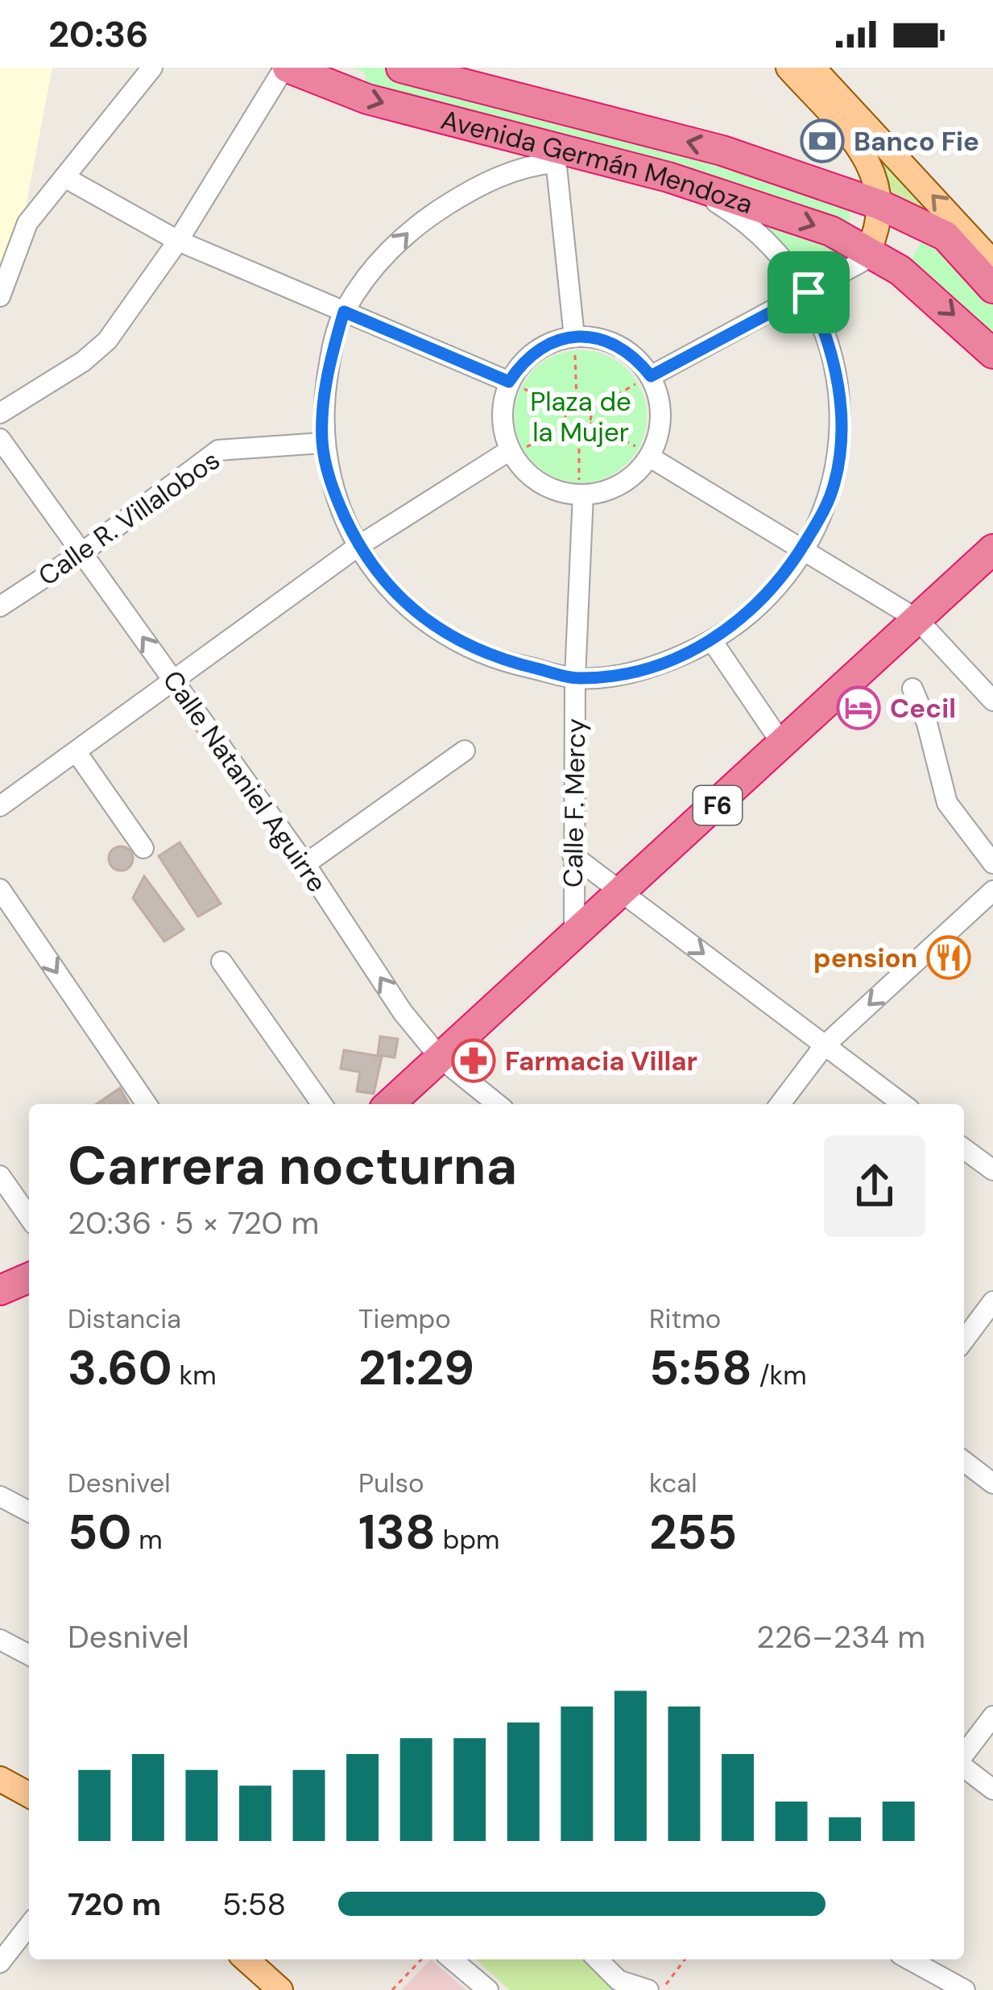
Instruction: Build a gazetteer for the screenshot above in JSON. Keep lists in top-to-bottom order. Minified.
{"streets":{"highway":["Avenida Germán Mendoza","F6"],"street":["Calle R. Villalobos","Calle Nataniel Aguirre","Calle F. Mercy"]},"crossings":[["Calle R. Villalobos","Calle Nataniel Aguirre"],["Calle Nataniel Aguirre","F6"],["Calle F. Mercy","F6"]],"parks":["Plaza de la Mujer"],"places":{"bank":["Banco Fie"],"hotel":["Cecil"],"restaurant":["pension"],"pharmacy":["Farmacia Villar"]},"page":{"status":"20:36","heading":["Carrera nocturna","20:36 · 5 × 720 m"],"stats":[["Distancia","3.60 km"],["Tiempo","21:29"],["Ritmo","5:58 /km"],["Desnivel","50 m"],["Pulso","138 bpm"],["kcal","255"]],"chart":["Desnivel","226–234 m"],"list":[{"name":"720 m","note":"5:58"}]}}
